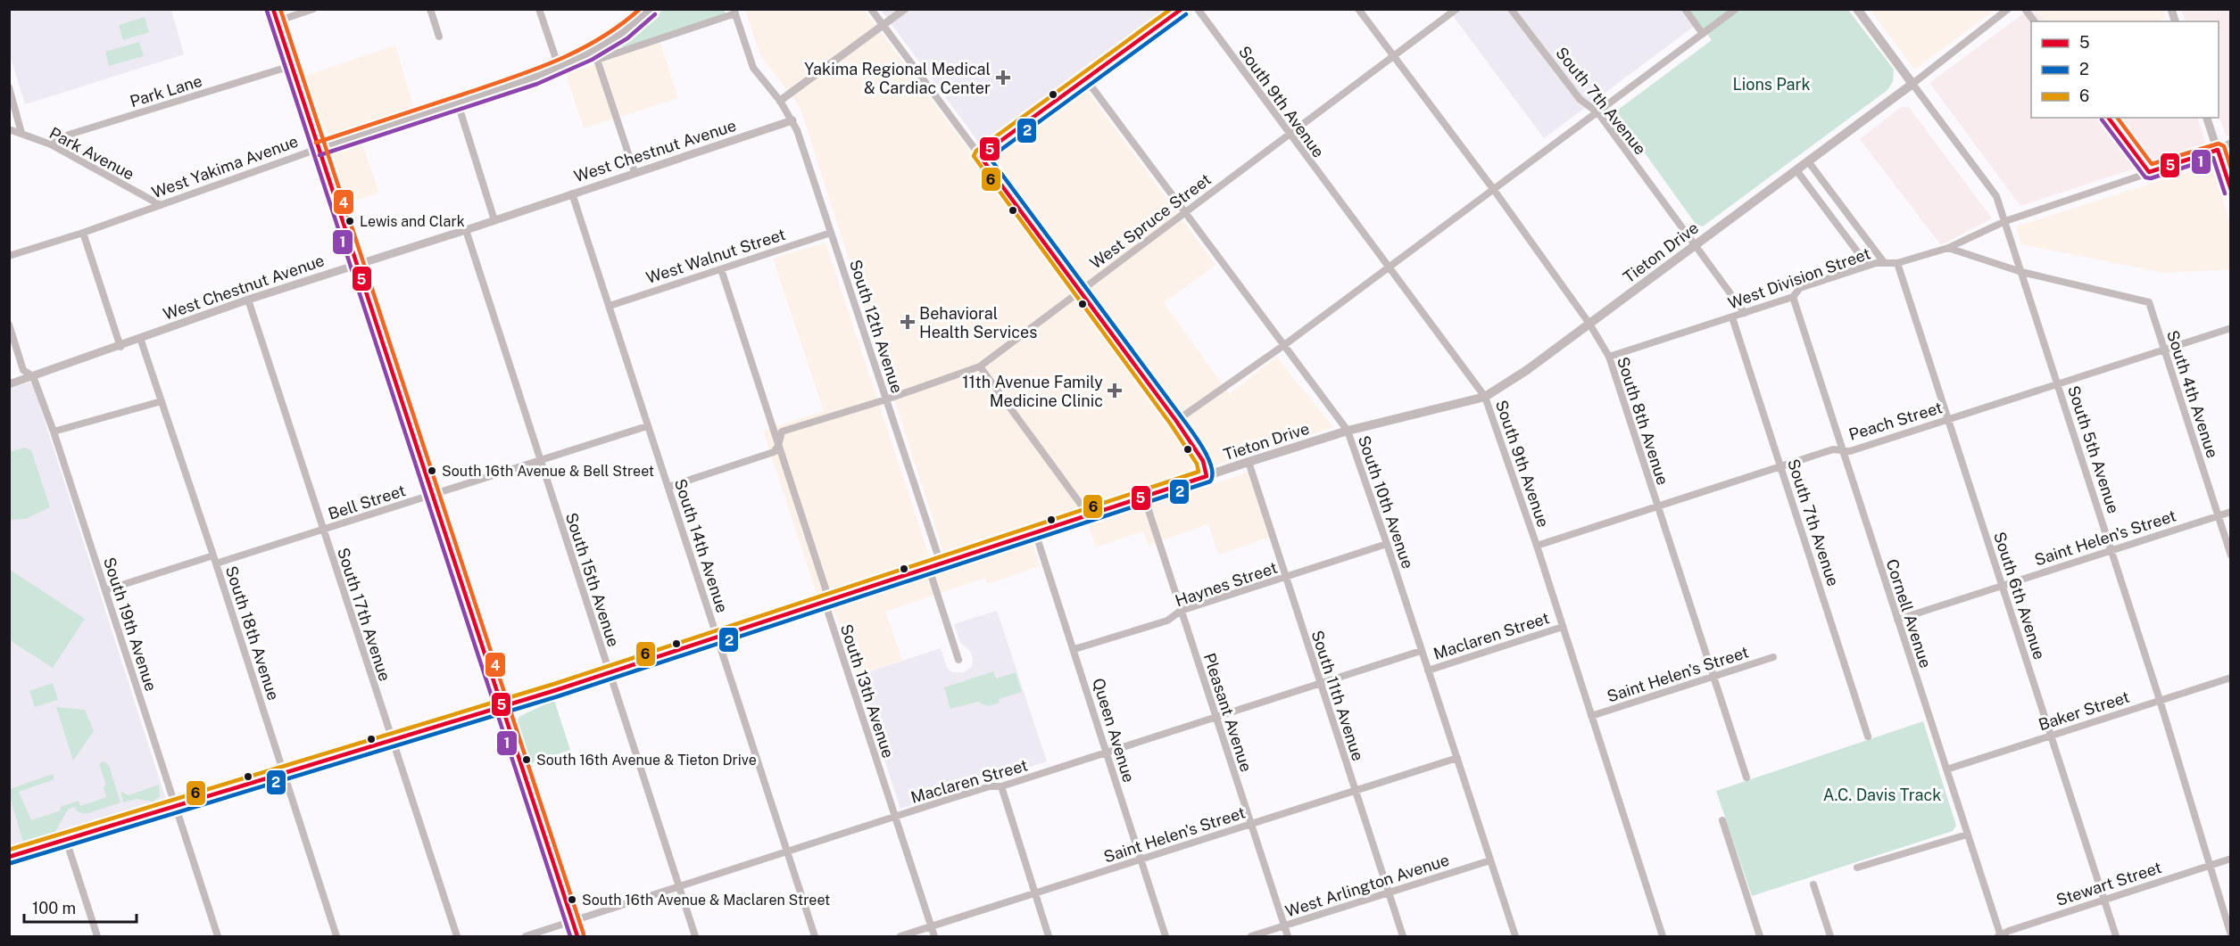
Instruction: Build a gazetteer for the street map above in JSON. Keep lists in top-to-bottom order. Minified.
{"streets":{"main road":["West Yakima Avenue","Tieton Drive","South 5th Avenue"],"street":["Park Lane","South 7th Avenue","South 9th Avenue","West Chestnut Avenue","Park Avenue","West Spruce Street","West Walnut Street","West Division Street","South 12th Avenue","South 4th Avenue","South 8th Avenue","Peach Street","Bell Street","South 10th Avenue","Saint Helen's Street","South 14th Avenue","South 15th Avenue","Haynes Street","South 6th Avenue","Cornell Avenue","South 17th Avenue","South 19th Avenue","South 18th Avenue","Maclaren Street","South 13th Avenue","South 11th Avenue","Baker Street","Pleasant Avenue","Queen Avenue","Stewart Street","West Arlington Avenue"]},"crossings":[["Park Lane","Park Avenue"],["South 7th Avenue","Tieton Drive"],["South 7th Avenue","West Division Street"],["South 7th Avenue","Peach Street"],["South 9th Avenue","West Spruce Street"],["South 9th Avenue","Tieton Drive"],["South 9th Avenue","Peach Street"],["South 9th Avenue","Saint Helen's Street"],["South 9th Avenue","Maclaren Street"],["West Chestnut Avenue","South 12th Avenue"],["West Chestnut Avenue","South 14th Avenue"],["West Chestnut Avenue","South 15th Avenue"],["West Chestnut Avenue","South 17th Avenue"],["West Chestnut Avenue","South 19th Avenue"],["West Chestnut Avenue","South 18th Avenue"],["Park Avenue","West Yakima Avenue"],["West Spruce Street","South 12th Avenue"],["West Spruce Street","South 8th Avenue"],["West Spruce Street","South 10th Avenue"],["West Spruce Street","South 14th Avenue"],["West Spruce Street","South 13th Avenue"],["Tieton Drive","South 12th Avenue"],["Tieton Drive","South 8th Avenue"],["Tieton Drive","South 5th Avenue"],["Tieton Drive","South 10th Avenue"],["Tieton Drive","South 14th Avenue"],["Tieton Drive","South 15th Avenue"],["Tieton Drive","South 17th Avenue"],["Tieton Drive","South 19th Avenue"],["Tieton Drive","South 18th Avenue"],["Tieton Drive","South 13th Avenue"],["Tieton Drive","South 11th Avenue"],["Tieton Drive","Pleasant Avenue"],["Tieton Drive","Queen Avenue"],["West Walnut Street","South 12th Avenue"],["West Walnut Street","South 14th Avenue"],["West Walnut Street","South 13th Avenue"],["West Division Street","South 8th Avenue"],["West Division Street","South 5th Avenue"],["West Division Street","South 6th Avenue"],["West Division Street","Cornell Avenue"],["South 4th Avenue","Peach Street"],["South 4th Avenue","South 5th Avenue"],["South 4th Avenue","Saint Helen's Street"],["South 8th Avenue","Peach Street"],["South 8th Avenue","Saint Helen's Street"],["Peach Street","South 5th Avenue"],["Peach Street","South 6th Avenue"],["Peach Street","Cornell Avenue"],["South 5th Avenue","Saint Helen's Street"],["South 5th Avenue","Baker Street"],["South 5th Avenue","Stewart Street"],["Bell Street","South 14th Avenue"],["Bell Street","South 15th Avenue"],["Bell Street","South 17th Avenue"],["Bell Street","South 18th Avenue"],["South 10th Avenue","Saint Helen's Street"],["South 10th Avenue","Haynes Street"],["South 10th Avenue","Maclaren Street"],["South 10th Avenue","West Arlington Avenue"],["Saint Helen's Street","South 6th Avenue"],["Saint Helen's Street","Cornell Avenue"],["Saint Helen's Street","South 13th Avenue"],["Saint Helen's Street","South 11th Avenue"],["Saint Helen's Street","Pleasant Avenue"],["Saint Helen's Street","Queen Avenue"],["South 14th Avenue","Maclaren Street"],["South 15th Avenue","Maclaren Street"],["Haynes Street","South 11th Avenue"],["Haynes Street","Pleasant Avenue"],["Haynes Street","Queen Avenue"],["South 6th Avenue","Baker Street"],["South 6th Avenue","Stewart Street"],["Cornell Avenue","Baker Street"],["Cornell Avenue","Stewart Street"],["Maclaren Street","South 13th Avenue"],["Maclaren Street","South 11th Avenue"],["Maclaren Street","Pleasant Avenue"],["Maclaren Street","Queen Avenue"],["South 11th Avenue","West Arlington Avenue"],["Pleasant Avenue","West Arlington Avenue"]],"parks":["Lions Park","A.C. Davis Track"],"places":{"health":["Yakima Regional Medical & Cardiac Center","Behavioral Health Services","11th Avenue Family Medicine Clinic"],"other":["Lewis and Clark","South 16th Avenue & Bell Street","South 16th Avenue & Tieton Drive","South 16th Avenue & Maclaren Street"]},"lines":["transit line 5","transit line 6","transit line 4","transit line 1","transit line 2"],"legend":["5","2","6"],"scale_bar":"100 m"}
